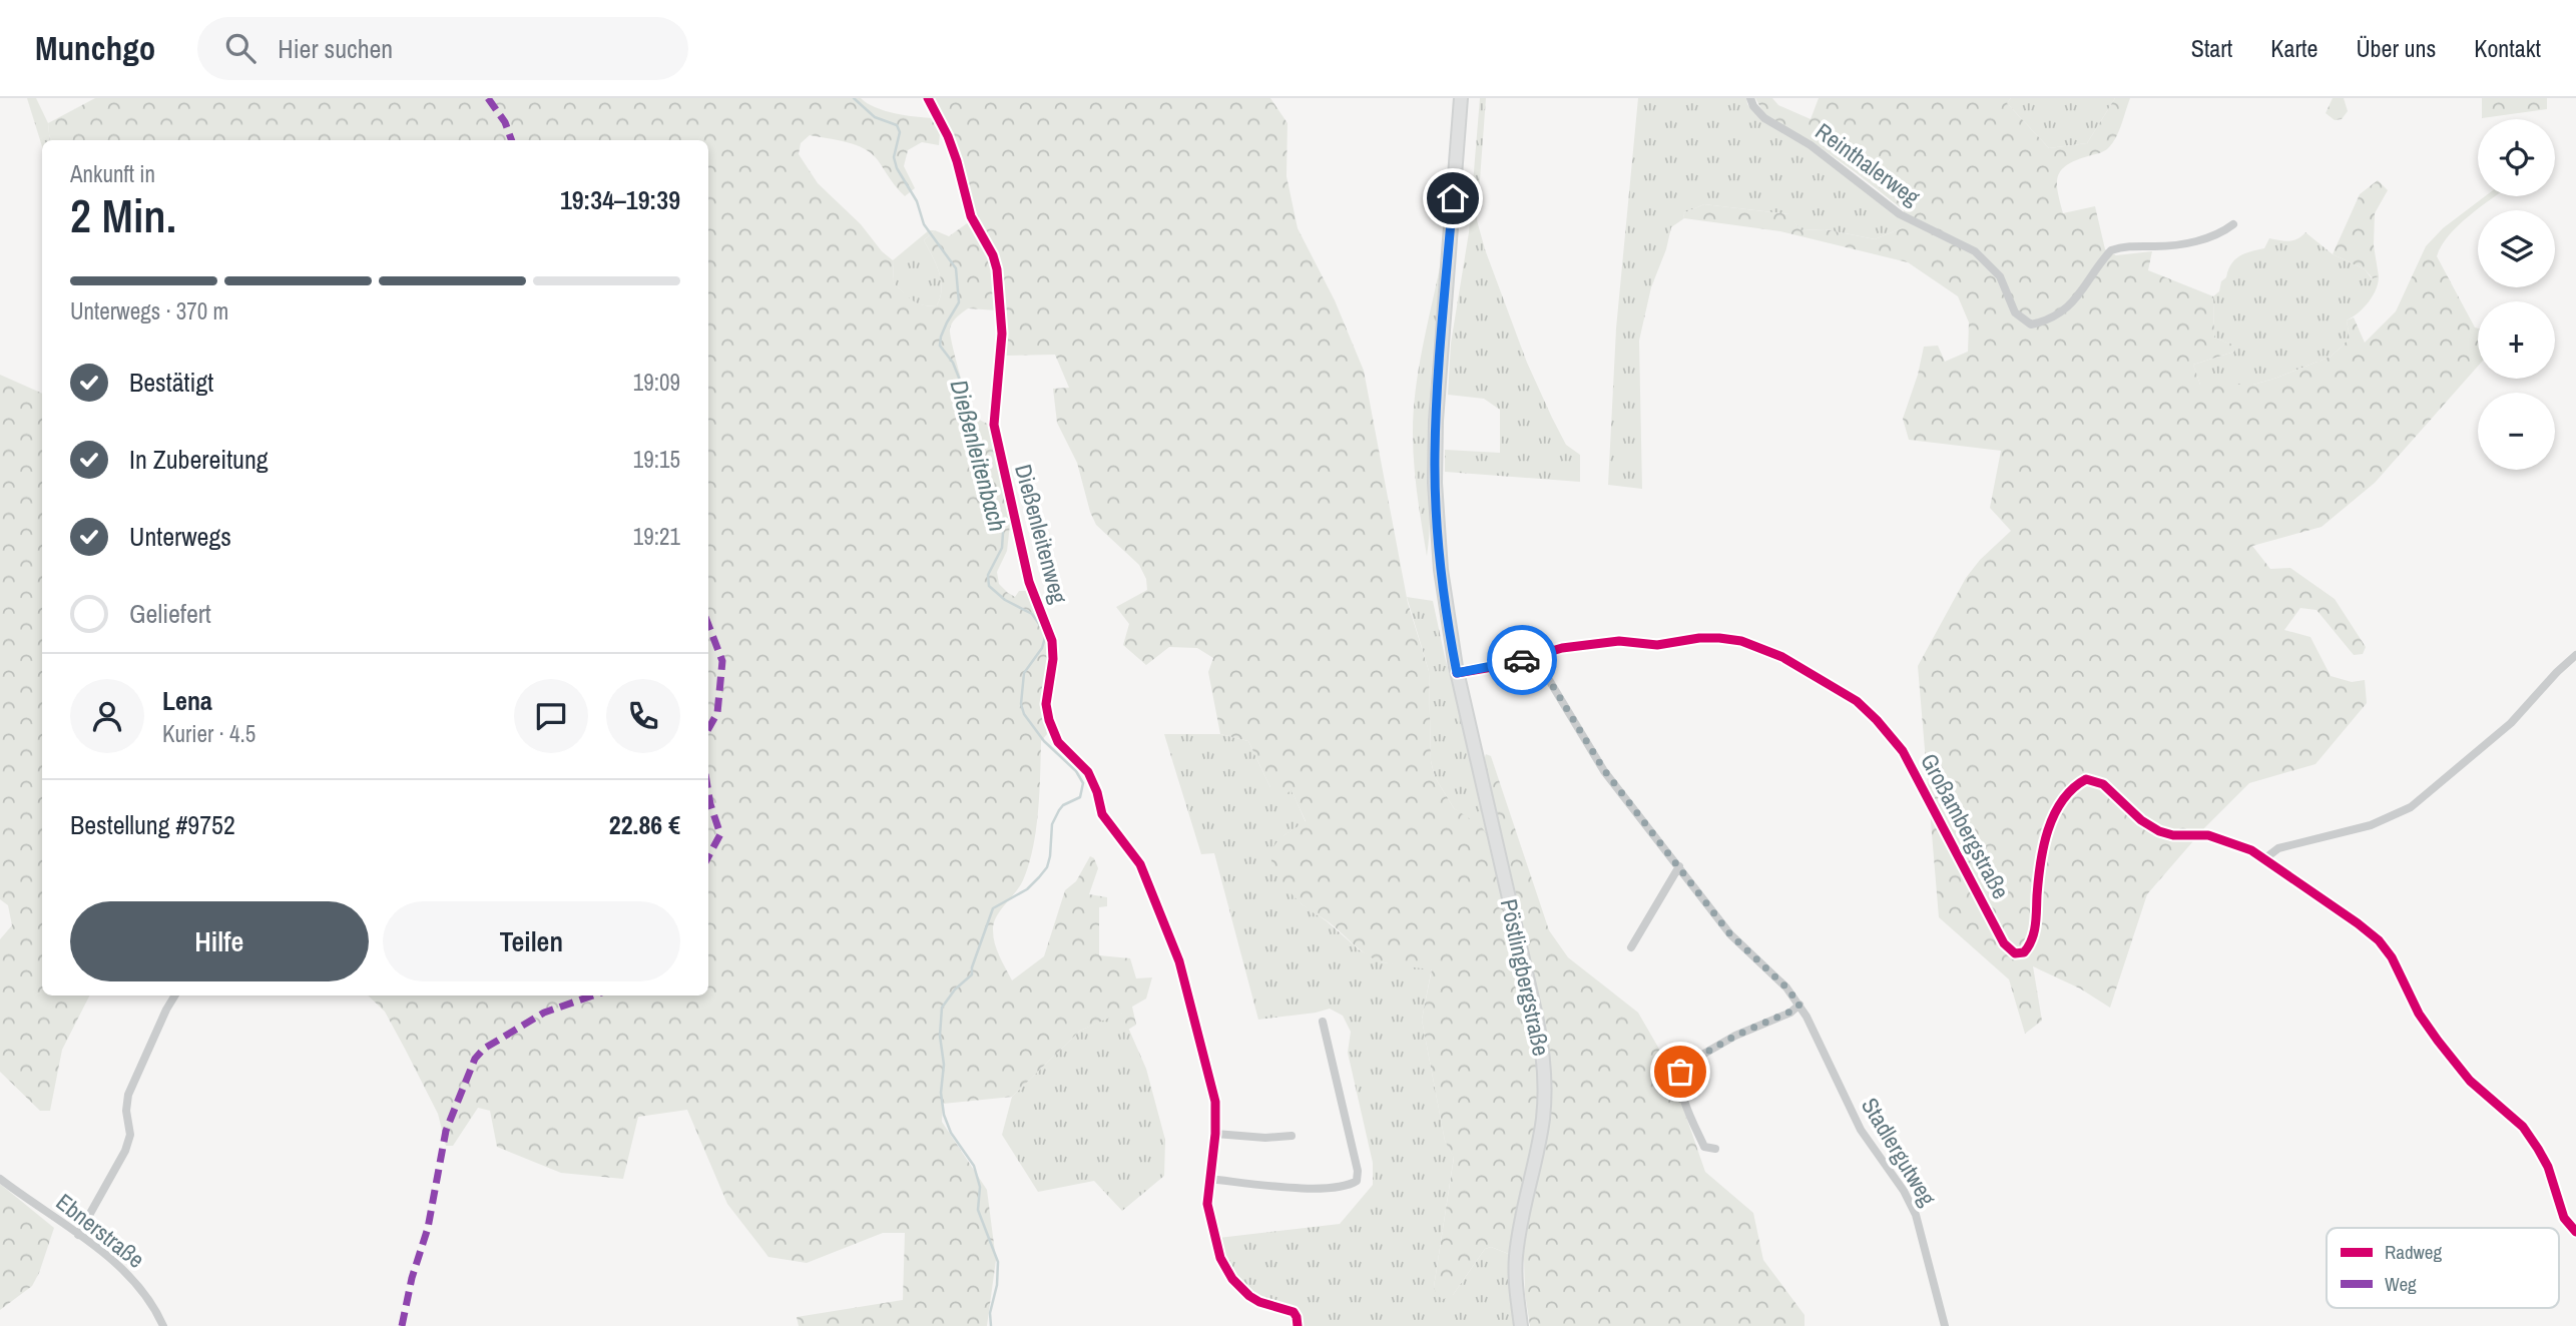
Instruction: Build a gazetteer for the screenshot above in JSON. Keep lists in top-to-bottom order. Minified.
{"streets":{"main road":["Pöstlingbergstraße"],"street":["Reinthalerweg","Dießenleitenweg","Großambergstraße","Stadlergutweg","Ebnerstraße"]},"crossings":[["Großambergstraße","Pöstlingbergstraße"],["Großambergstraße","Stadlergutweg"]],"water":["Dießenleitenbach"],"legend":["Radweg","Weg"],"page":{"header":"Munchgo","search":"Hier suchen","nav":["Start","Karte","Über uns","Kontakt"],"map_buttons":["+","−"],"heading":["2 Min.","Ankunft in","19:34–19:39"],"panel":["Lena","Kurier · 4.5","Bestellung #9752","22.86 €"],"bar":"Unterwegs · 370 m","list":[["Bestätigt","19:09"],["In Zubereitung","19:15"],["Unterwegs","19:21"],"Geliefert"],"buttons":["Hilfe","Teilen"]}}
